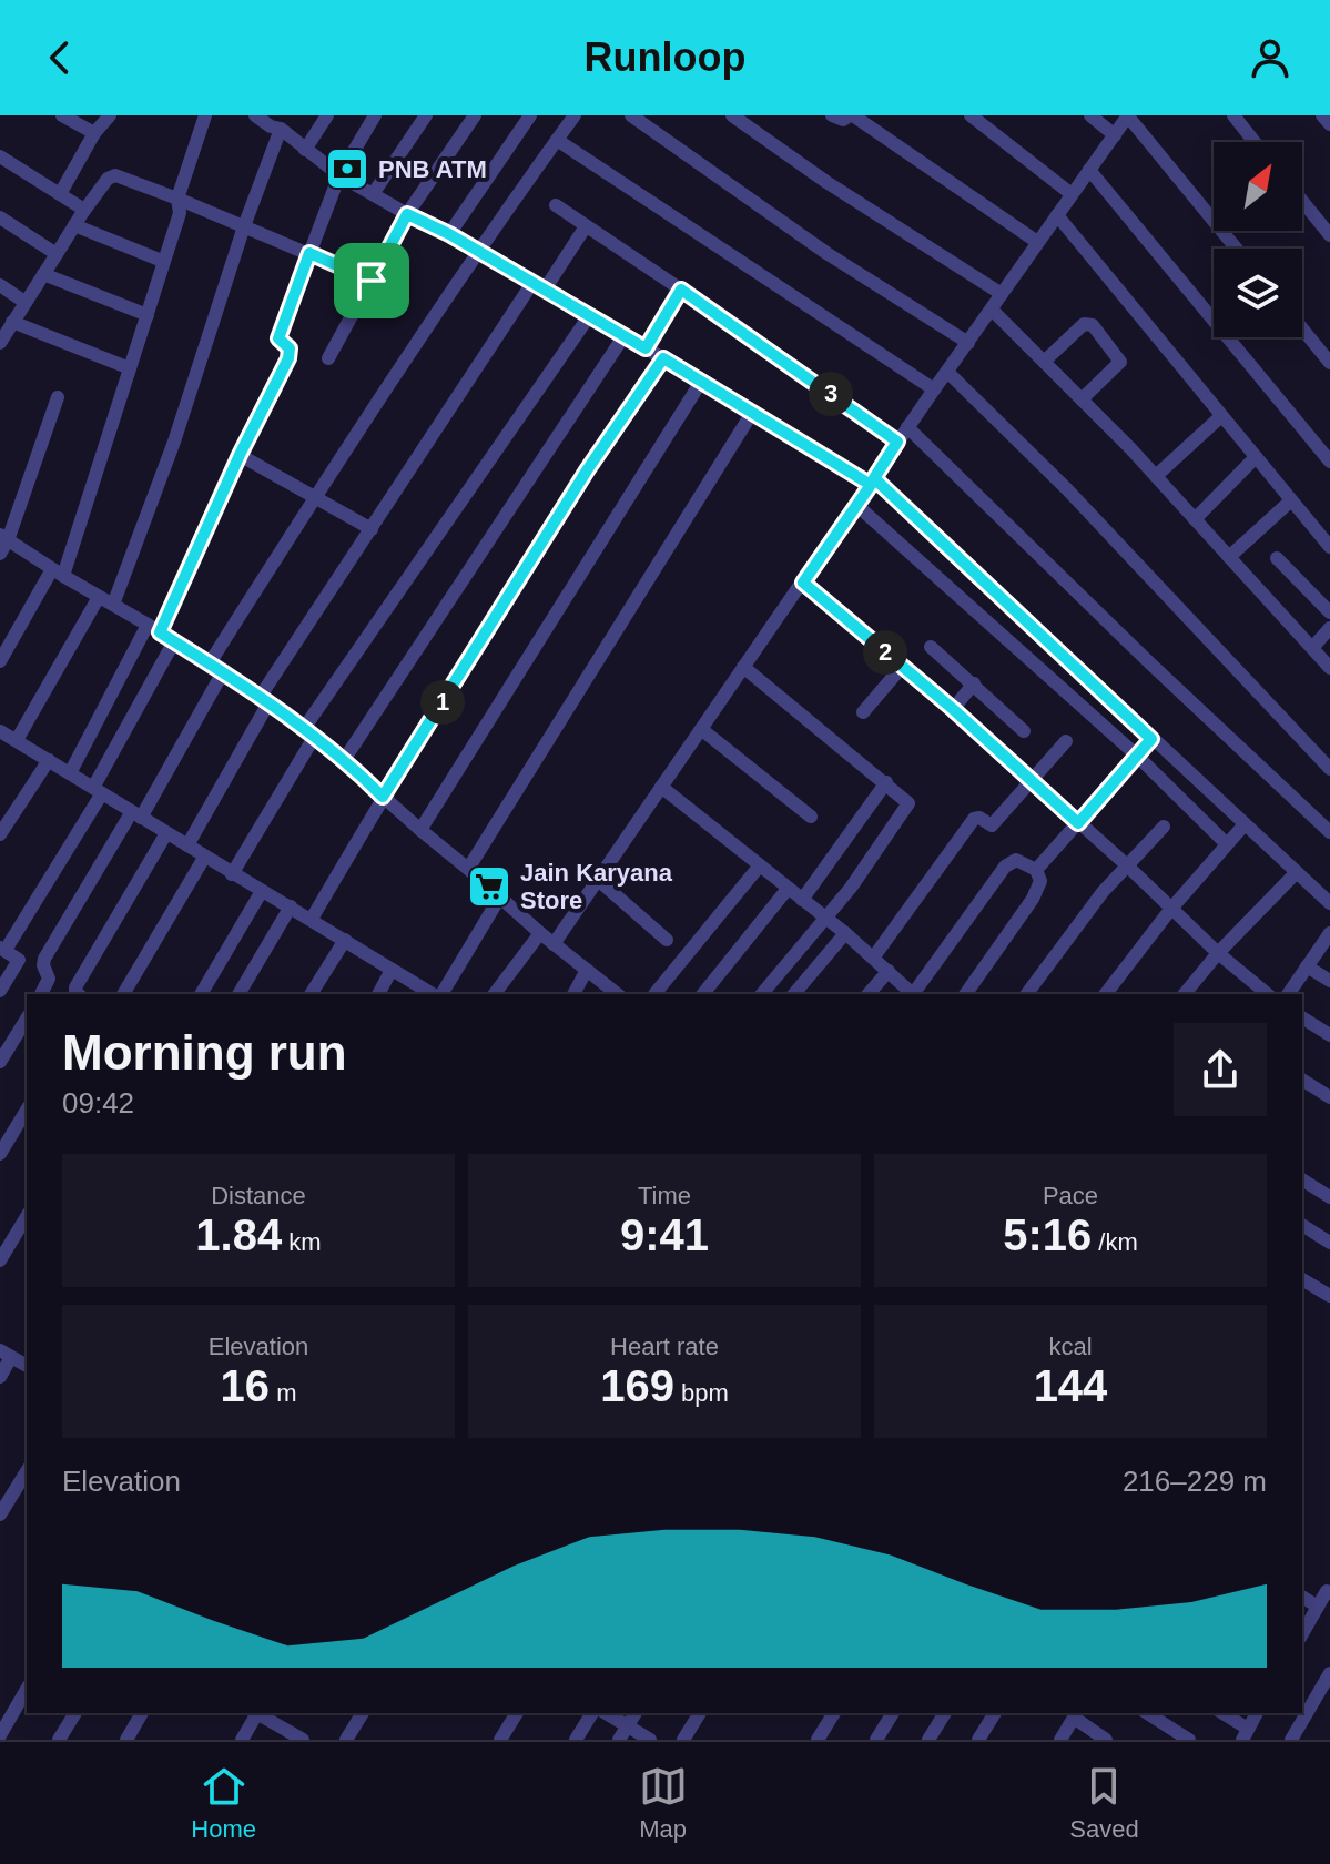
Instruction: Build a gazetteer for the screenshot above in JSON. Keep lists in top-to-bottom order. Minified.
{"places":{"bank":["PNB ATM"],"supermarket":["Jain Karyana Store"]},"north":"top right","page":{"header":"Runloop","pins":["3","2","1"],"heading":["Morning run","09:42"],"stats":[["Distance","1.84 km"],["Time","9:41"],["Pace","5:16 /km"],["Elevation","16 m"],["Heart rate","169 bpm"],["kcal","144"]],"chart":["Elevation","216–229 m"],"tabs":["Home","Map","Saved"]}}
